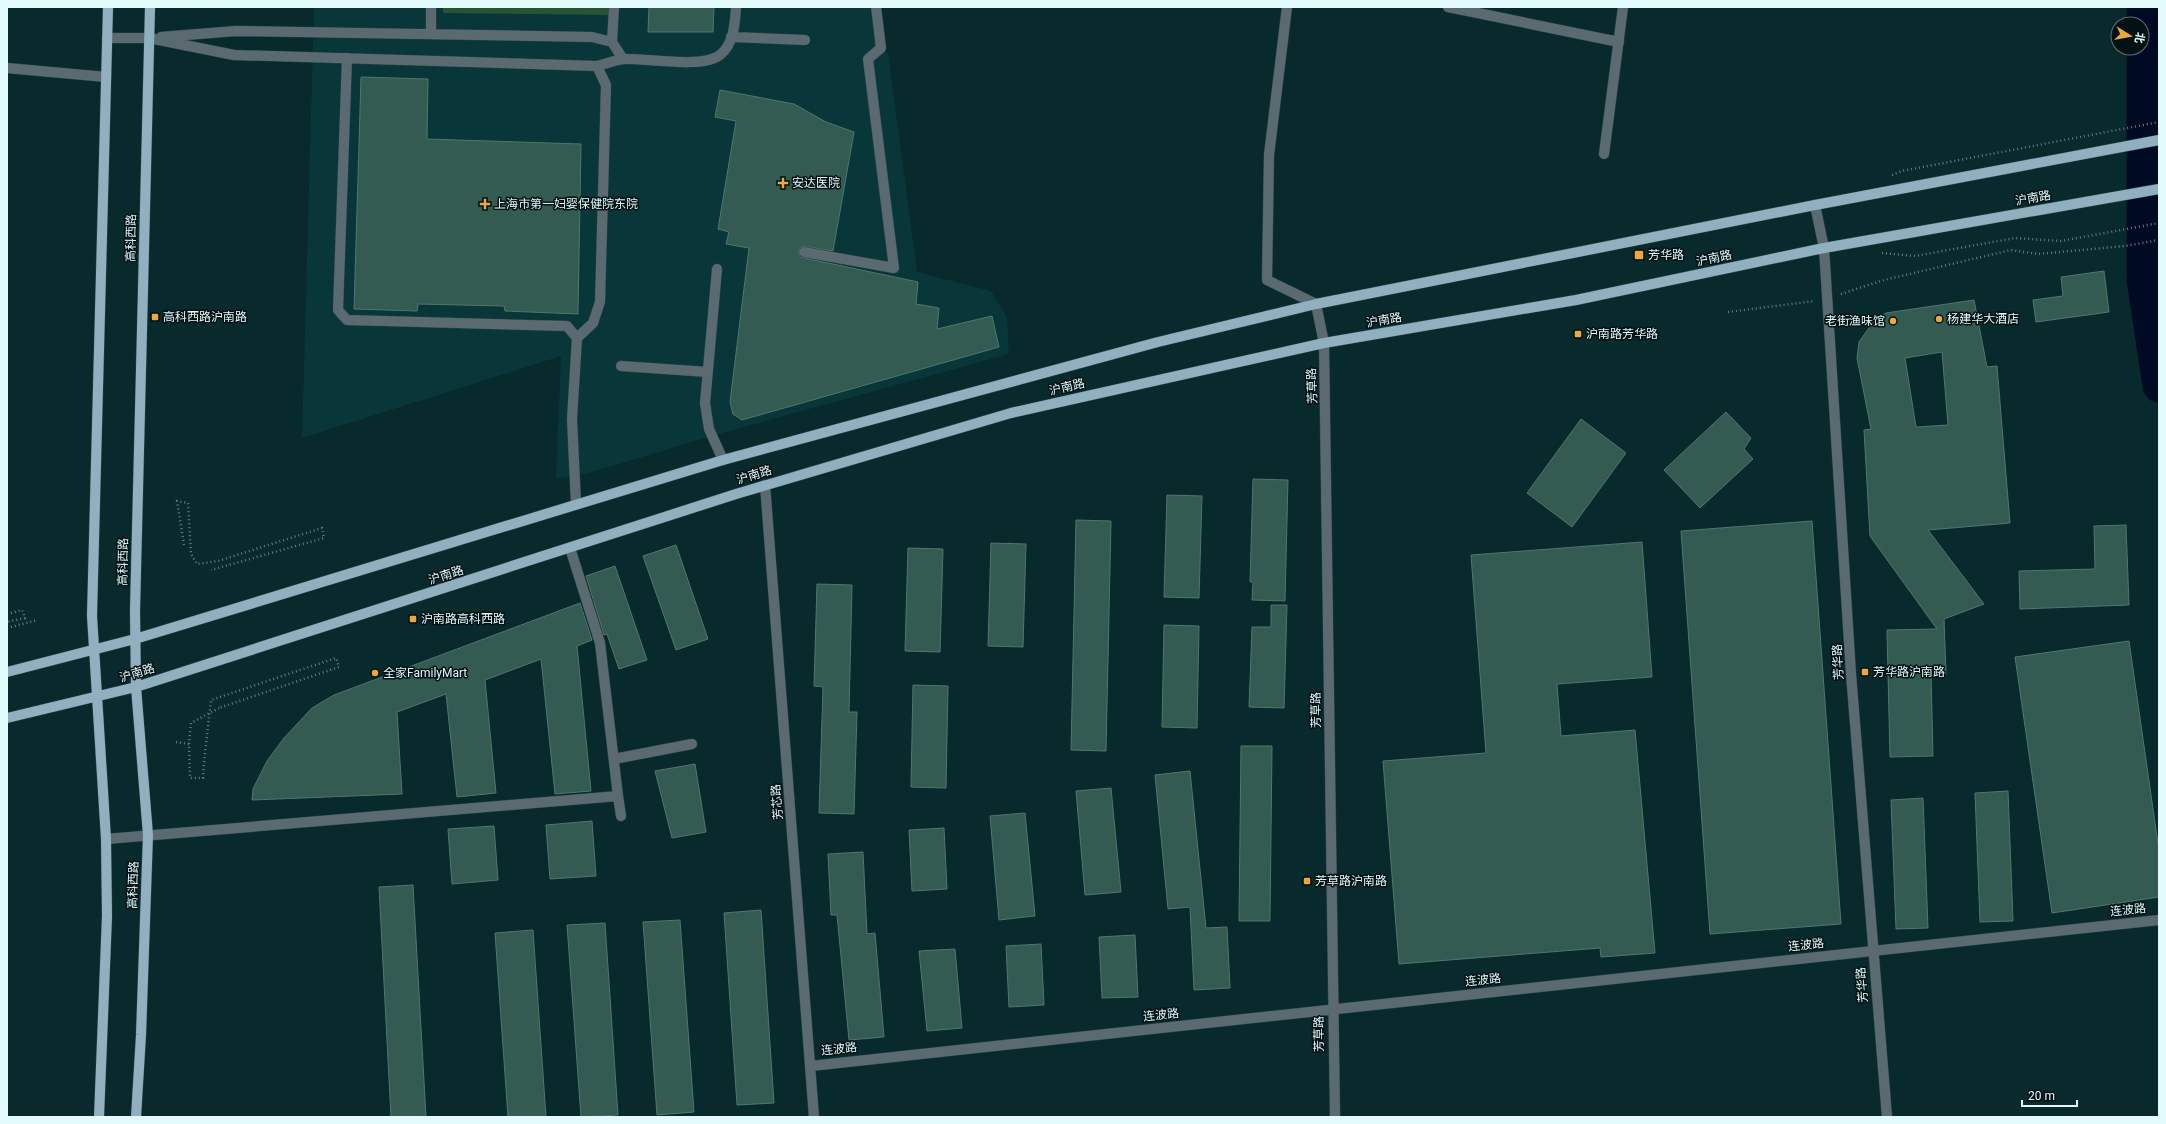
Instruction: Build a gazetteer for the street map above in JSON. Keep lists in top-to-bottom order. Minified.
{"streets":{"main road":["沪南路","高科西路"],"street":["芳草路","芳华路","芳芯路","连波路"]},"crossings":[["沪南路","高科西路"],["沪南路","芳草路"],["沪南路","芳华路"],["沪南路","芳芯路"],["芳草路","连波路"],["芳华路","连波路"],["芳芯路","连波路"]],"places":{"health":["安达医院","上海市第一妇婴保健院东院"],"transit":["芳华路","高科西路沪南路","沪南路芳华路","沪南路高科西路","芳华路沪南路","芳草路沪南路"],"other":["杨建华大酒店","老街渔味馆","全家FamilyMart"]},"scale_bar":"20 m","north":"right"}
